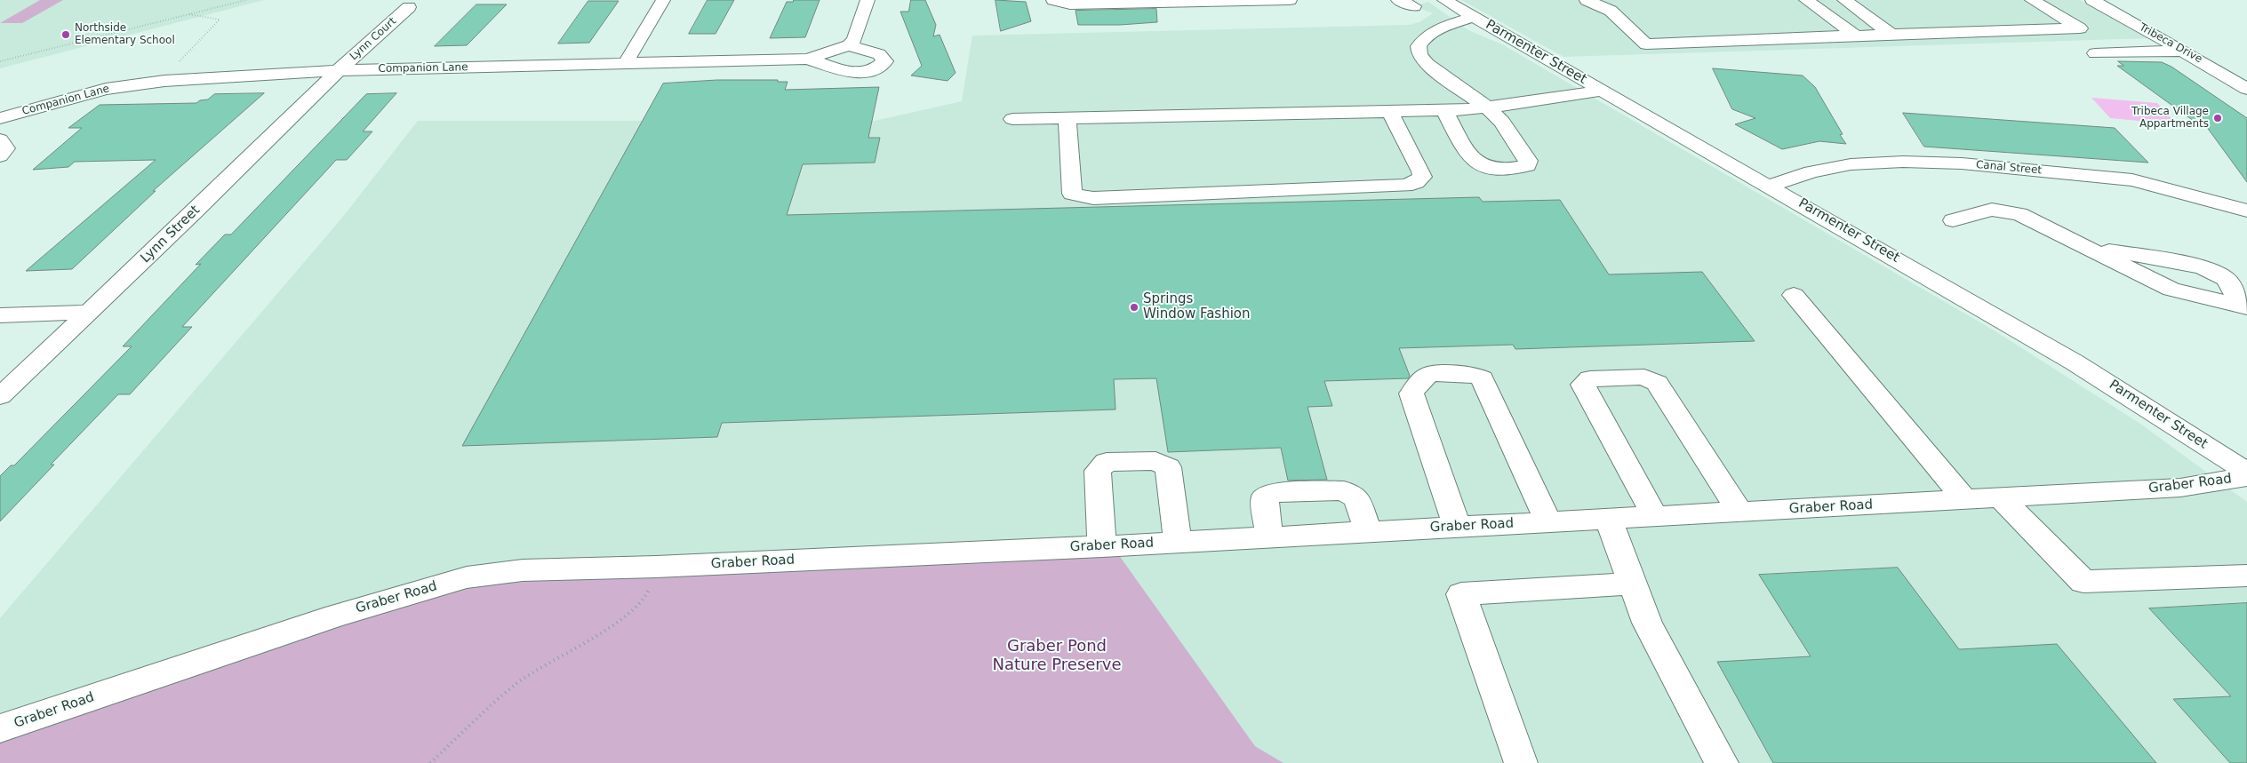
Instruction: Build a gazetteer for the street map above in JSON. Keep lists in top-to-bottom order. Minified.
{"streets":{"street":["Lynn Court","Tribeca Drive","Parmenter Street","Companion Lane","Canal Street","Lynn Street","Graber Road"]},"crossings":[["Lynn Court","Companion Lane"],["Lynn Court","Lynn Street"],["Parmenter Street","Canal Street"],["Companion Lane","Lynn Street"]],"parks":["Graber Pond Nature Preserve"],"places":["Northside Elementary School","Tribeca Village Appartments","Springs Window Fashion"]}
